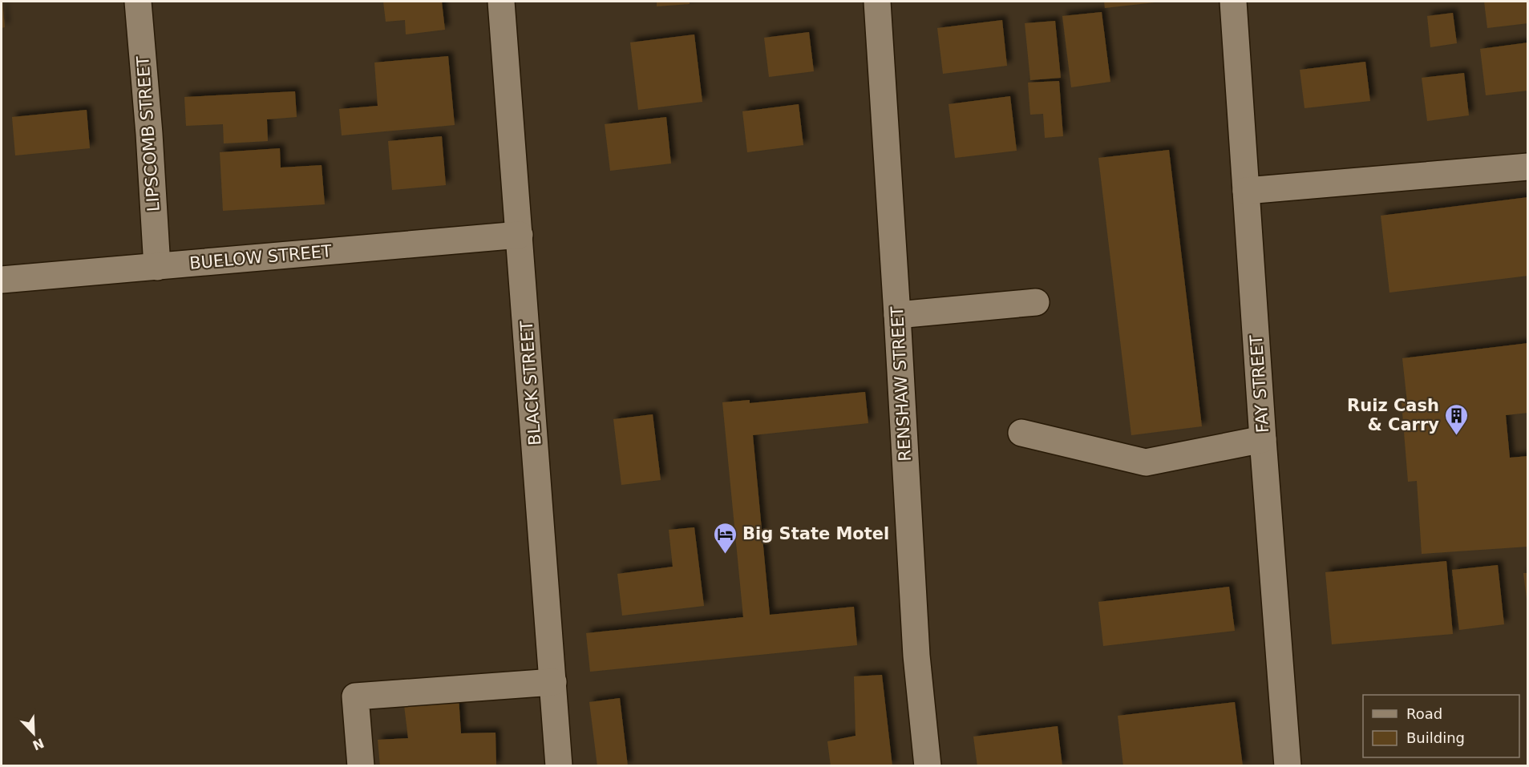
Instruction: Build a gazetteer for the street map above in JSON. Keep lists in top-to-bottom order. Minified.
{"streets":{"street":["LIPSCOMB STREET","BUELOW STREET","BLACK STREET","RENSHAW STREET","FAY STREET"]},"crossings":[["LIPSCOMB STREET","BUELOW STREET"],["BUELOW STREET","BLACK STREET"]],"places":{"building":["Ruiz Cash & Carry"],"hotel":["Big State Motel"]},"legend":["Road","Building"],"north":"bottom right"}
